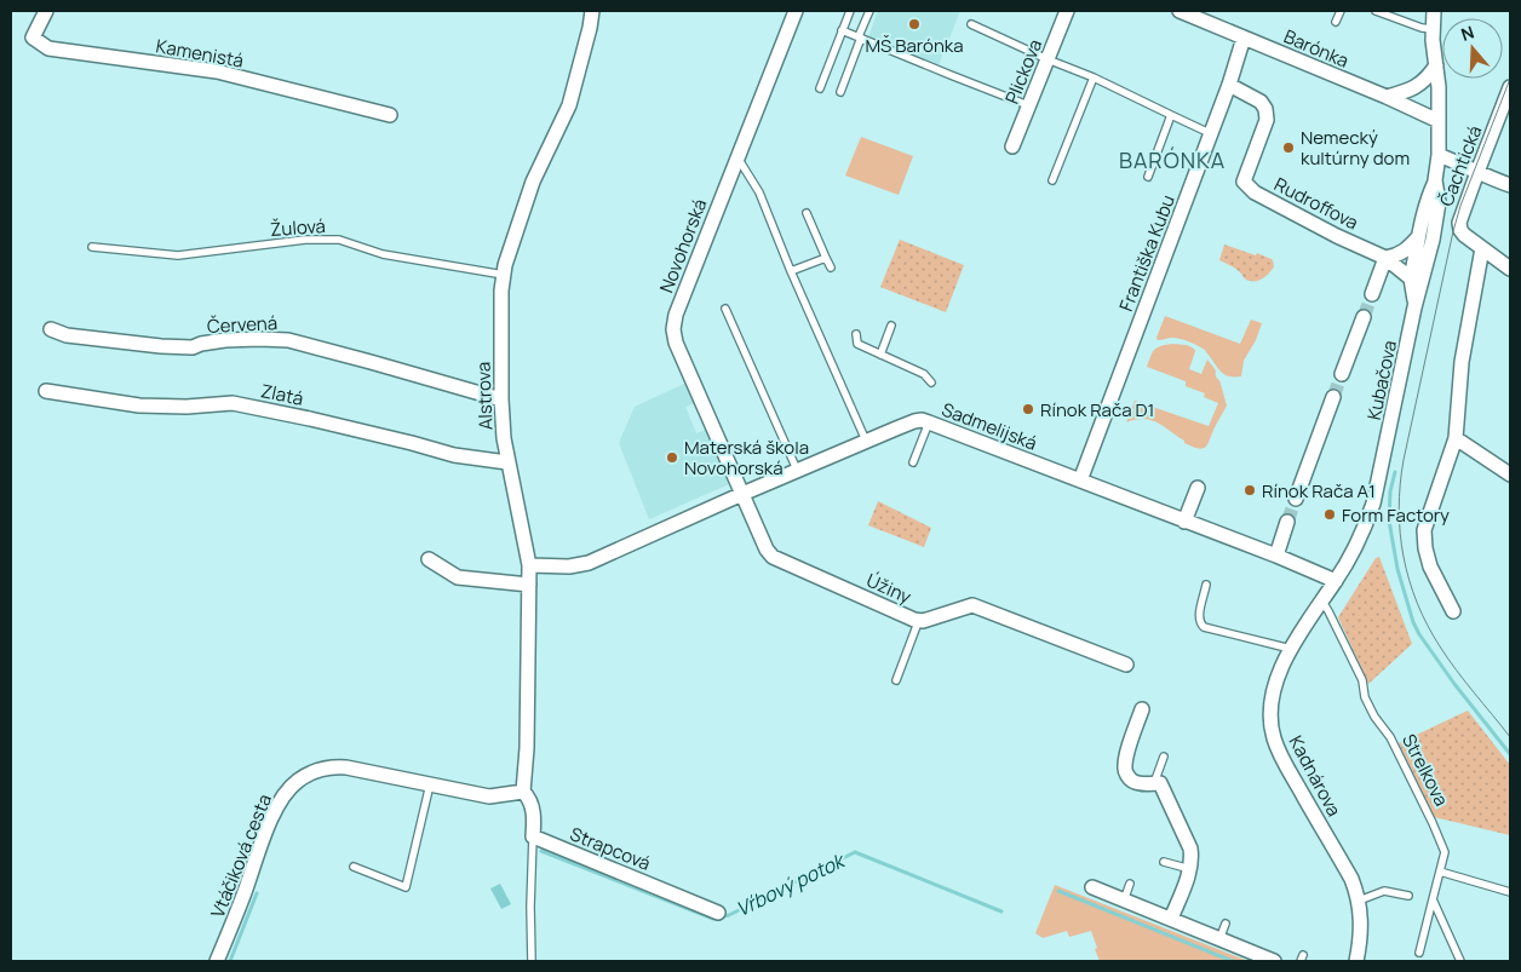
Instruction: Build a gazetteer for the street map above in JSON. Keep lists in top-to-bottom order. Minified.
{"streets":{"street":["Barónka","Kamenistá","Plickova","Čachtická","Rudroffova","Novohorská","Františka Kubu","Červená","Kubačova","Zlatá","Alstrova","Sadmelijská","Úžiny","Kadnárova","Strapcová","Vtáčiková cesta"],"lane":["Žulová","Strelkova"]},"crossings":[["Barónka","Františka Kubu"],["Barónka","Kubačova"],["Rudroffova","Františka Kubu"],["Rudroffova","Kubačova"],["Žulová","Alstrova"],["Novohorská","Sadmelijská"],["Novohorská","Úžiny"],["Františka Kubu","Sadmelijská"],["Červená","Alstrova"],["Kubačova","Sadmelijská"],["Kubačova","Kadnárova"],["Zlatá","Alstrova"],["Alstrova","Sadmelijská"],["Alstrova","Vtáčiková cesta"],["Sadmelijská","Úžiny"],["Sadmelijská","Kadnárova"],["Strelkova","Kadnárova"]],"districts":["BARÓNKA"],"water":["Vŕbový potok"],"places":["MŠ Barónka","Nemecký kultúrny dom","Rínok Rača D1","Materská škola Novohorská","Rínok Rača A1","Form Factory"],"north":"top"}
